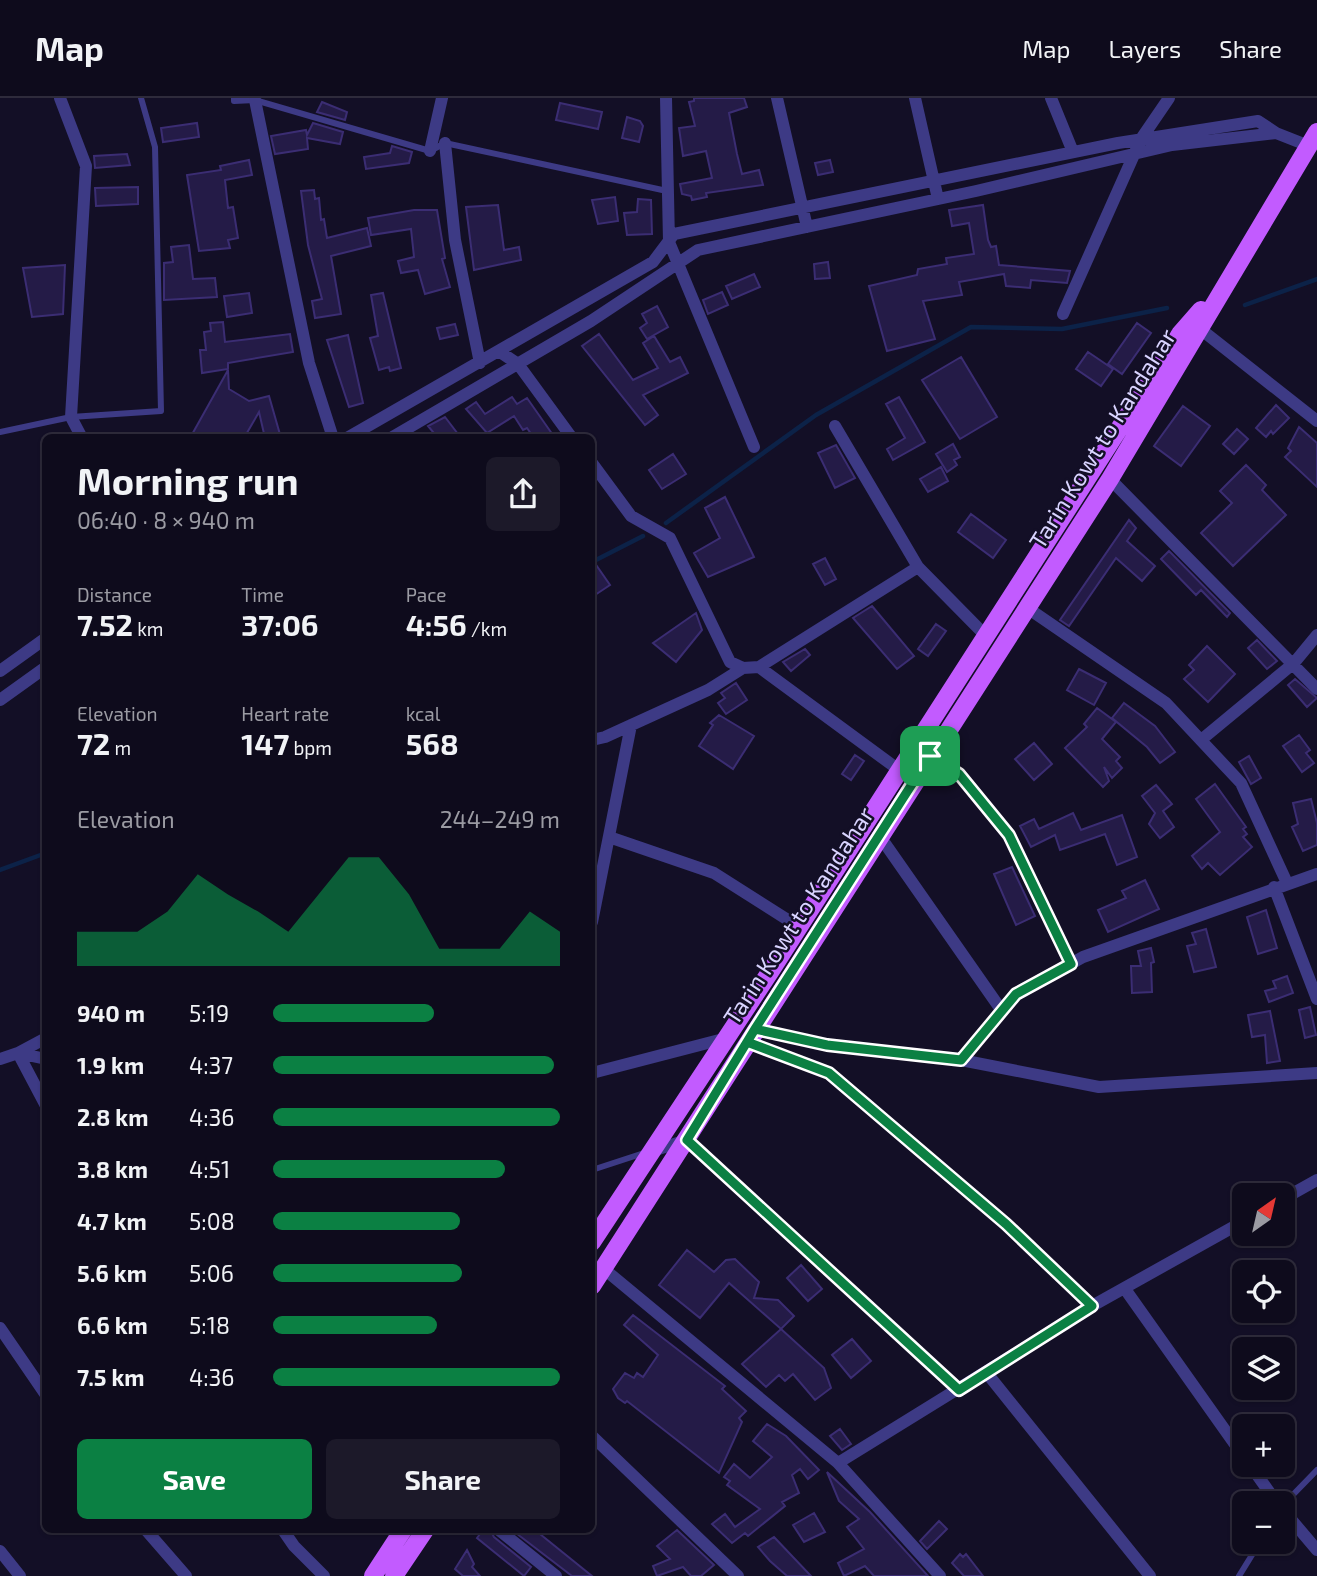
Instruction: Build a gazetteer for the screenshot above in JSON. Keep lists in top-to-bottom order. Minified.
{"streets":{"main road":["Tarin Kowt to Kandahar"]},"north":"top right","page":{"header":"Map","nav":["Map","Layers","Share"],"heading":["Morning run","06:40 · 8 × 940 m"],"stats":[["Distance","7.52 km"],["Time","37:06"],["Pace","4:56 /km"],["Elevation","72 m"],["Heart rate","147 bpm"],["kcal","568"]],"chart":["Elevation","244–249 m"],"list":[{"name":"940 m","note":"5:19"},{"name":"1.9 km","note":"4:37"},{"name":"2.8 km","note":"4:36"},{"name":"3.8 km","note":"4:51"},{"name":"4.7 km","note":"5:08"},{"name":"5.6 km","note":"5:06"},{"name":"6.6 km","note":"5:18"},{"name":"7.5 km","note":"4:36"}],"map_buttons":["+","−"],"buttons":["Save","Share"]}}
